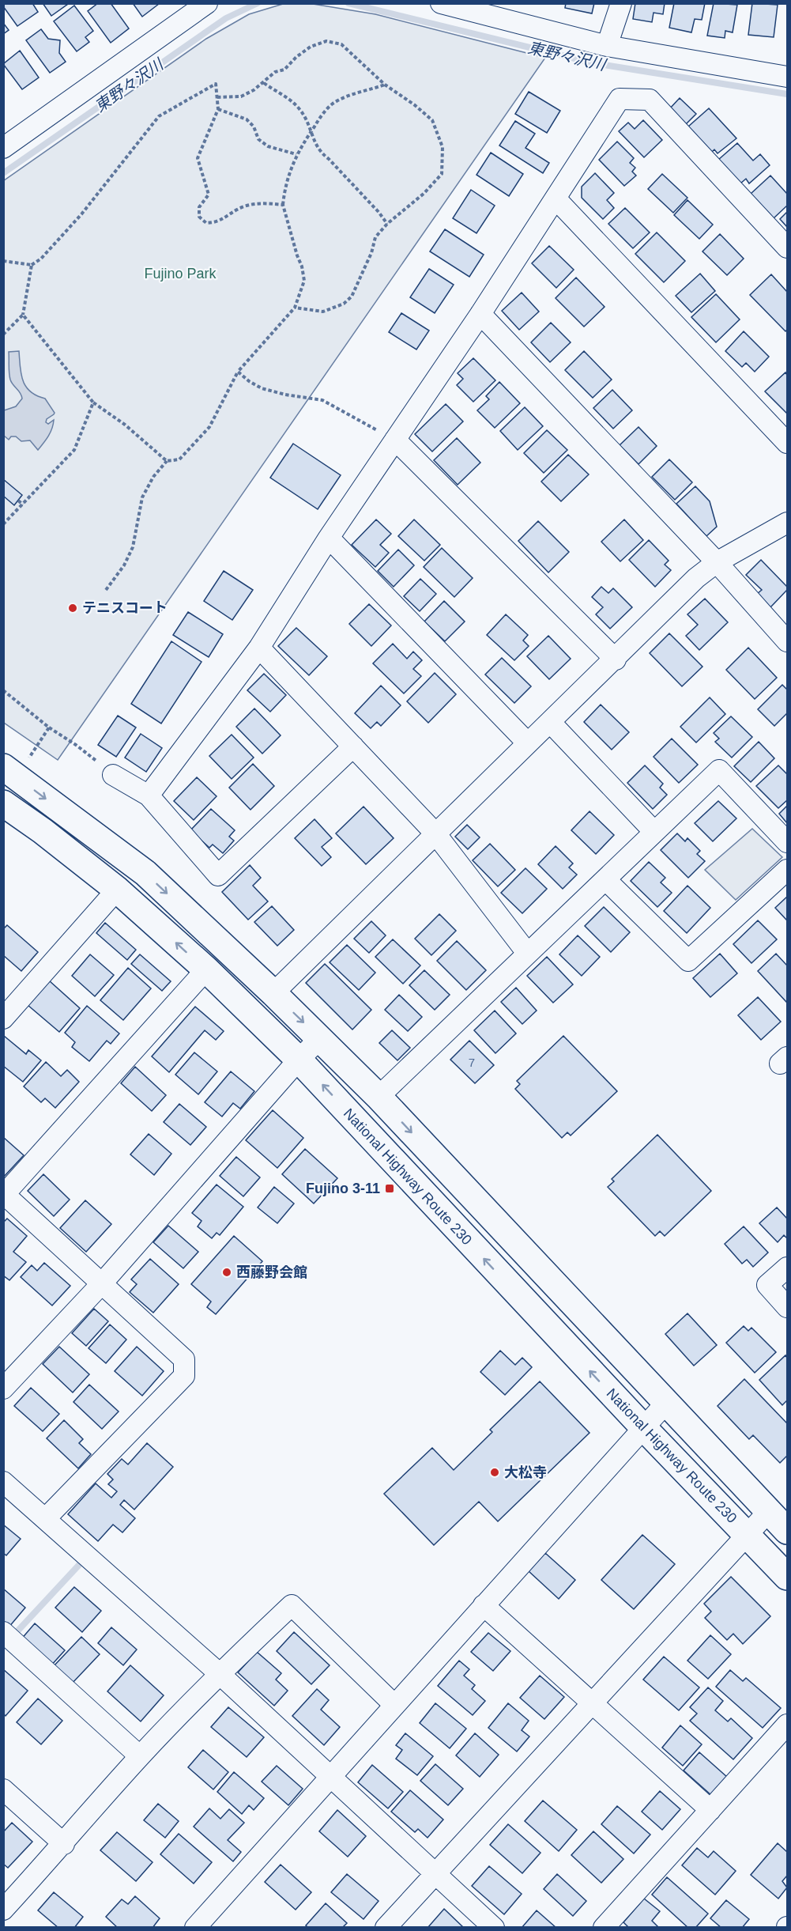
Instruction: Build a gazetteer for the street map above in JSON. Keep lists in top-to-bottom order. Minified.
{"streets":{"highway":["National Highway Route 230"]},"water":["東野々沢川"],"parks":["Fujino Park"],"places":{"other":["テニスコート","西藤野会館","大松寺"],"transit":["Fujino 3-11"]},"house_numbers":["7"]}
